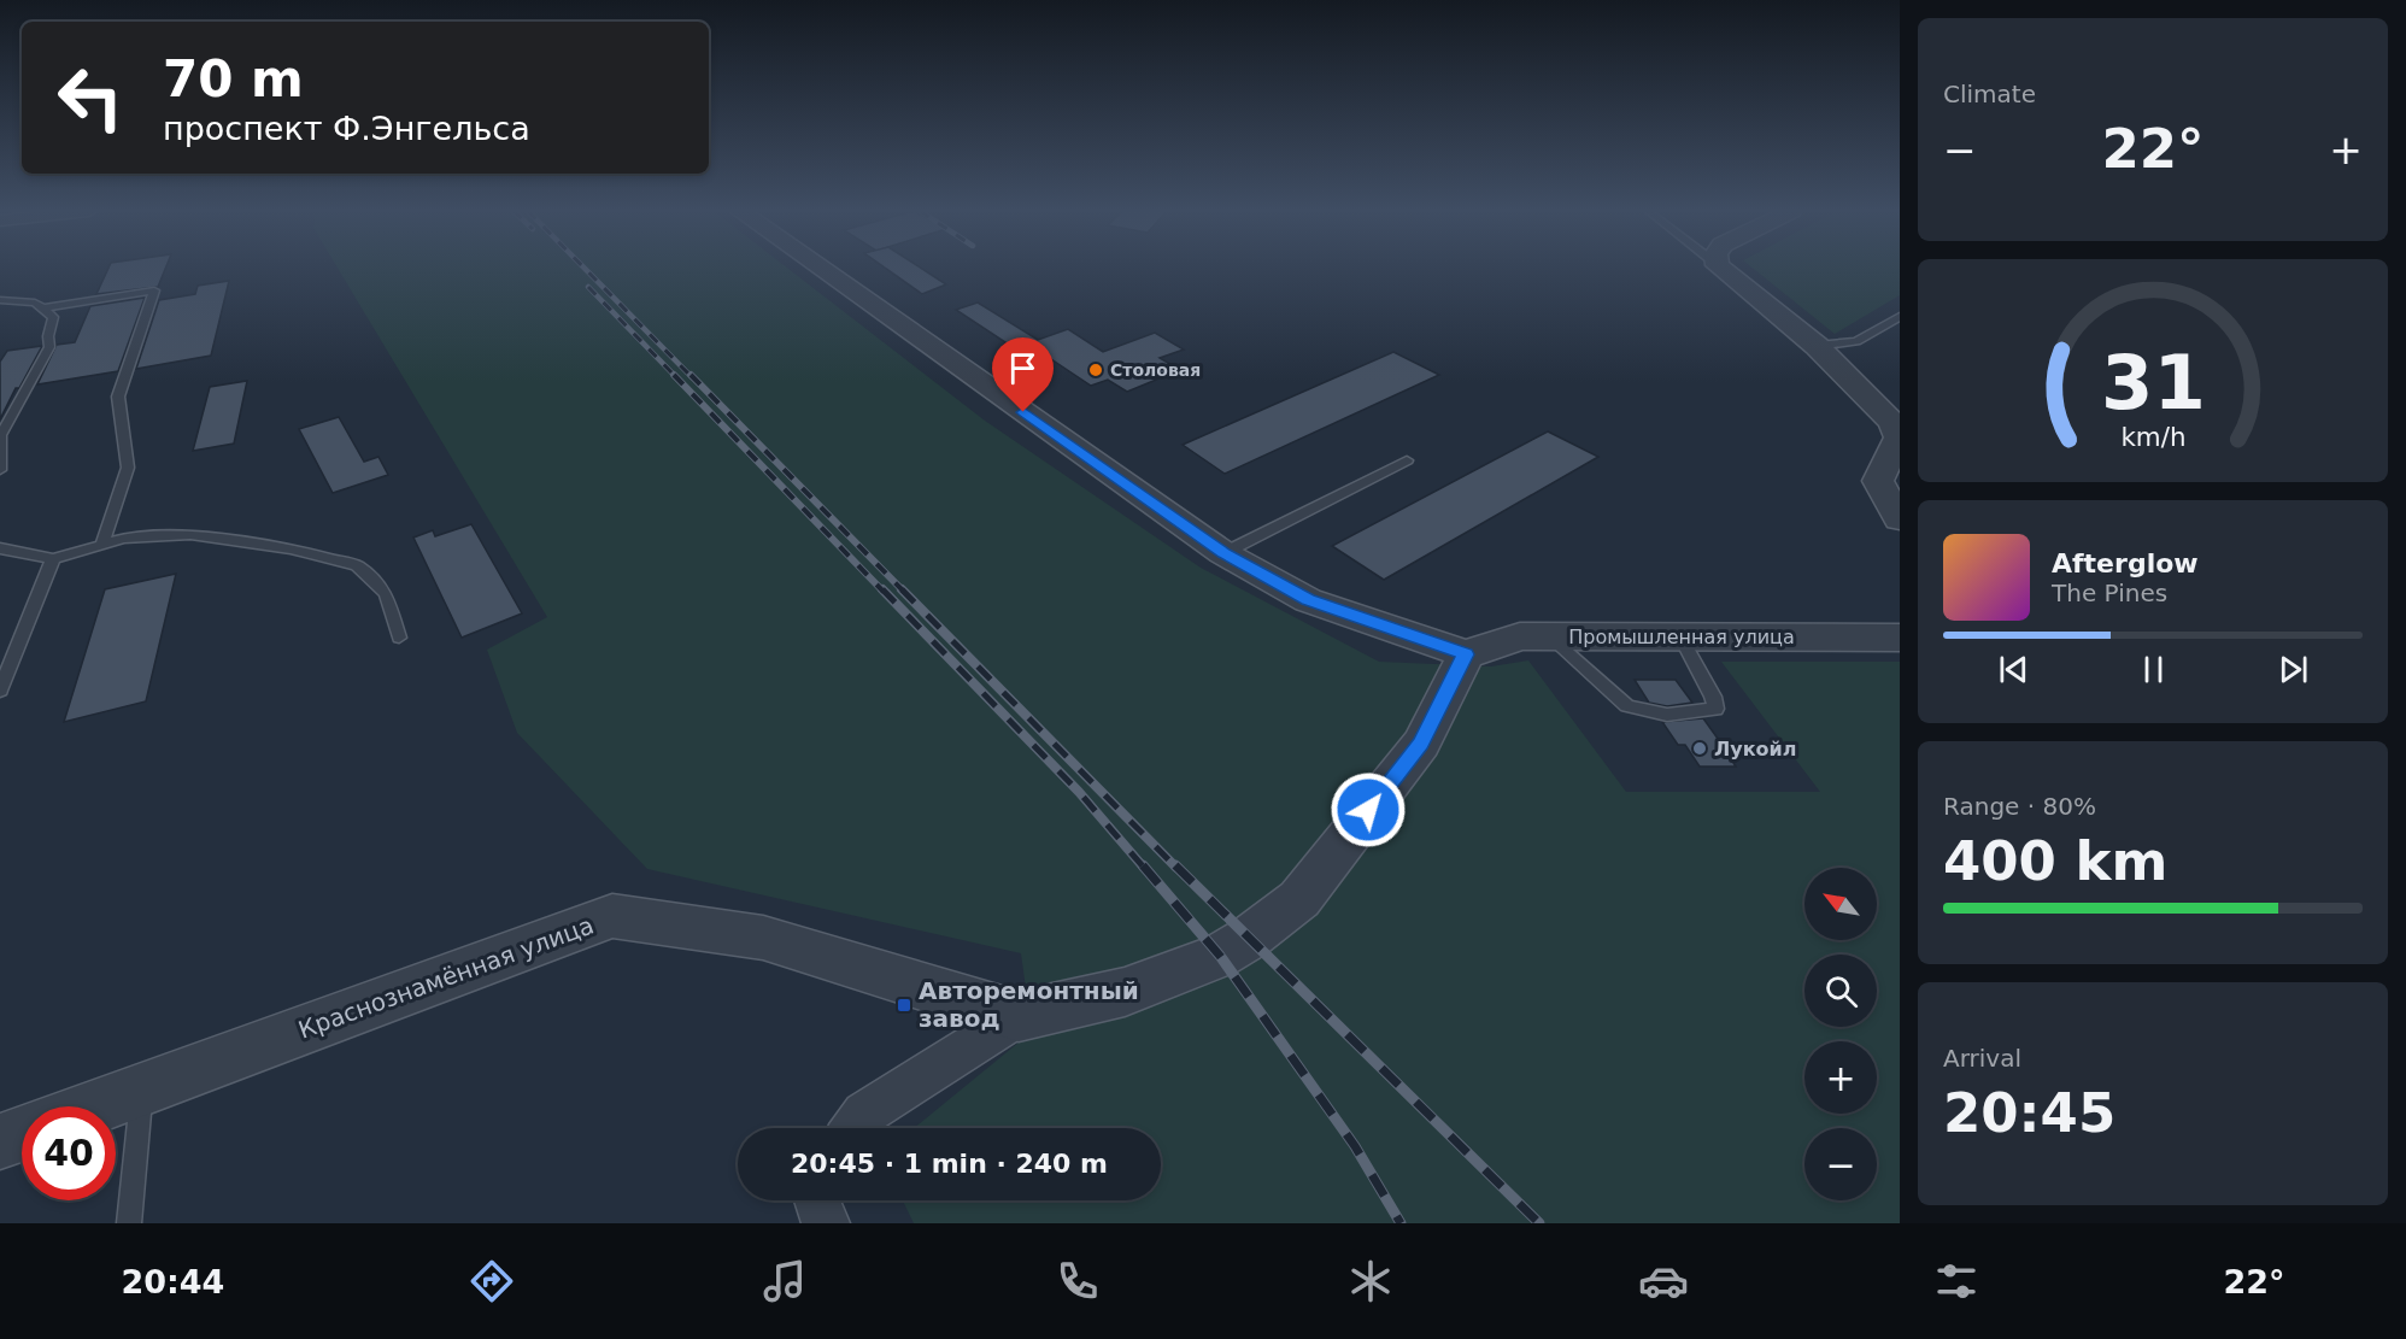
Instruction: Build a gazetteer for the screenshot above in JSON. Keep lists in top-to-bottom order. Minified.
{"streets":{"street":["Промышленная улица","Краснознамённая улица"]},"crossings":[["Промышленная улица","Краснознамённая улица"]],"places":{"other":["Столовая","Лукойл"],"transit":["Авторемонтный завод"]},"north":"top left","page":{"tile":["Climate",["Range · 80%","400 km"],["Arrival","20:45"]],"turn":["70 m","проспект Ф.Энгельса"],"heat":["−","22°","+"],"song":["Afterglow","The Pines"],"map_buttons":["+","−"],"limit":"40","trip":"20:45 · 1 min · 240 m","tabs":["20:44","22°"],"gauge":["31","km/h"]}}
